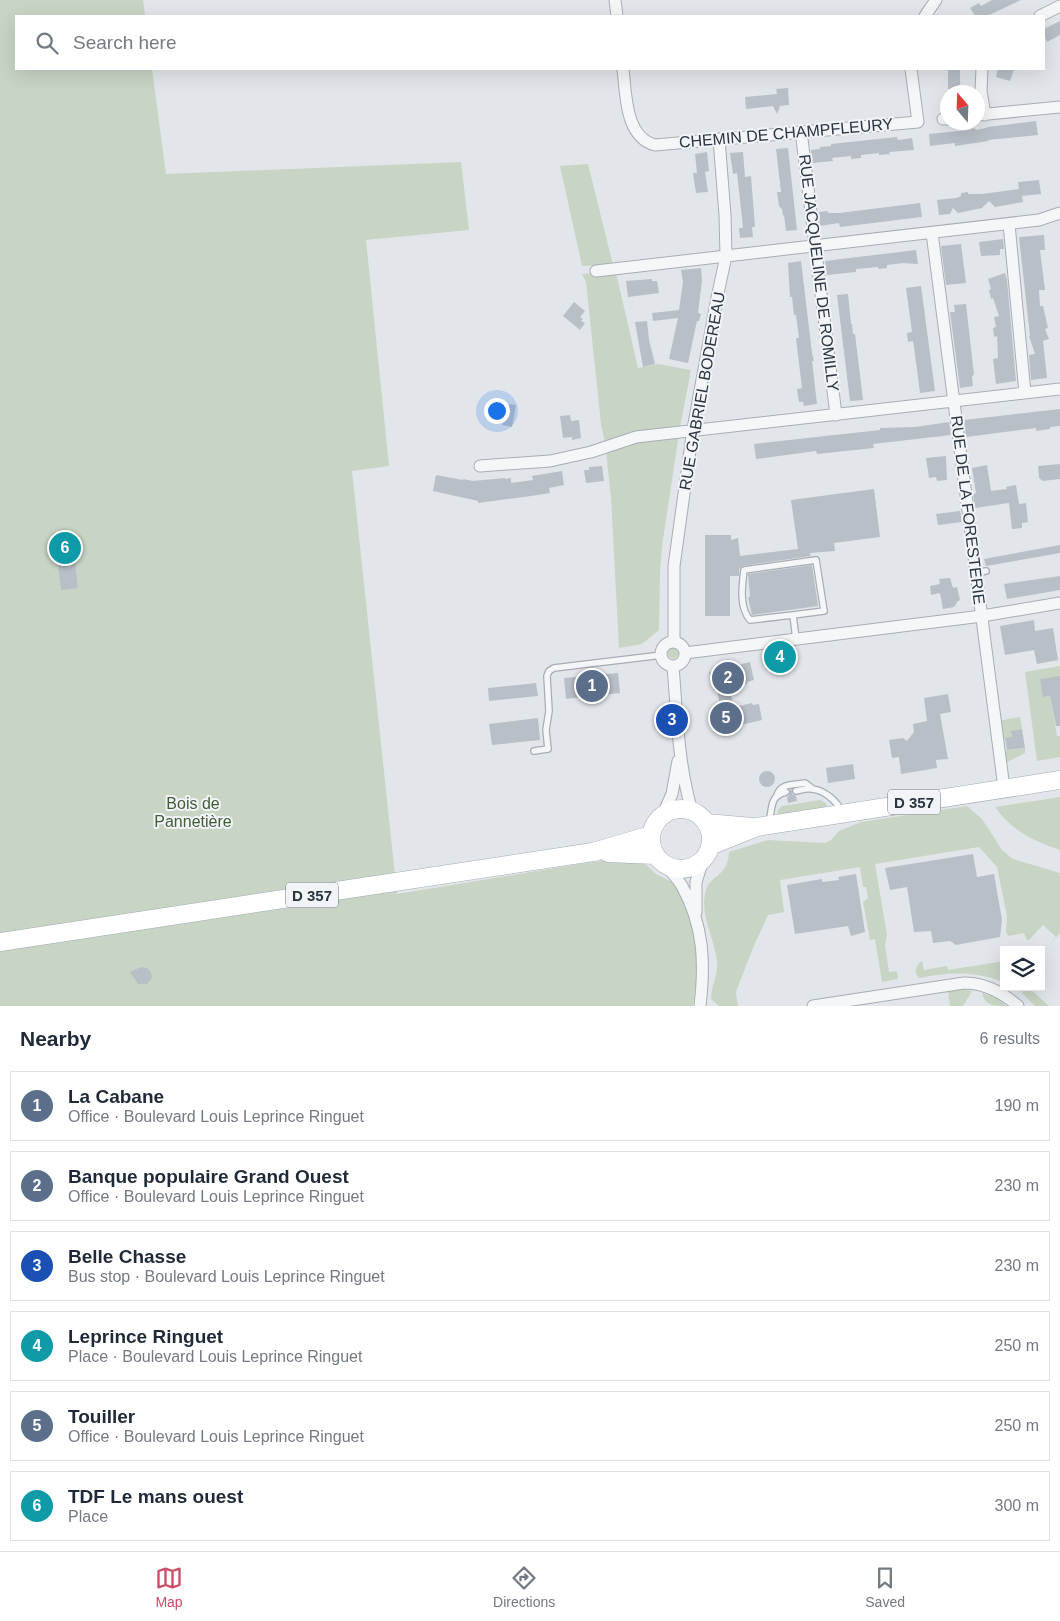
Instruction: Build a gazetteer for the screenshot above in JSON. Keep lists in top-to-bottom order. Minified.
{"streets":{"main road":["D 357"],"street":["CHEMIN DE CHAMPFLEURY","RUE JACQUELINE DE ROMILLY","RUE GABRIEL BODEREAU","RUE DE LA FORESTERIE"]},"crossings":[["CHEMIN DE CHAMPFLEURY","RUE JACQUELINE DE ROMILLY"],["CHEMIN DE CHAMPFLEURY","RUE GABRIEL BODEREAU"],["RUE DE LA FORESTERIE","D 357"]],"parks":["Bois de Pannetière"],"north":"top","page":{"search":"Search here","pins":["6","4","2","1","5","3"],"heading":["Nearby","6 results"],"list":[{"mark":"1","name":"La Cabane","note":"Office · Boulevard Louis Leprince Ringuet","value":"190 m"},{"mark":"2","name":"Banque populaire Grand Ouest","note":"Office · Boulevard Louis Leprince Ringuet","value":"230 m"},{"mark":"3","name":"Belle Chasse","note":"Bus stop · Boulevard Louis Leprince Ringuet","value":"230 m"},{"mark":"4","name":"Leprince Ringuet","note":"Place · Boulevard Louis Leprince Ringuet","value":"250 m"},{"mark":"5","name":"Touiller","note":"Office · Boulevard Louis Leprince Ringuet","value":"250 m"},{"mark":"6","name":"TDF Le mans ouest","note":"Place","value":"300 m"}],"nav":["Map","Directions","Saved"]}}
